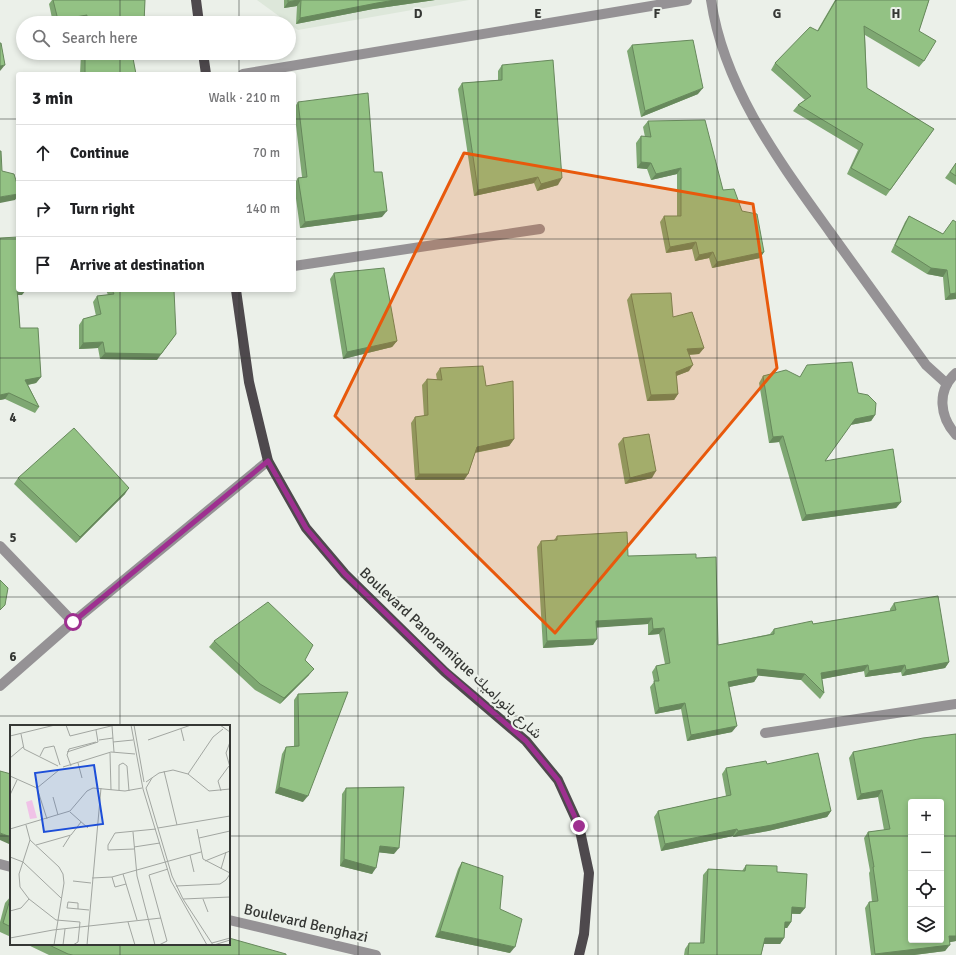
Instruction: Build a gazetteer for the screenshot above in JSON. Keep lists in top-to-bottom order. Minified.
{"streets":{"main road":["Boulevard Panoramique شارع بانوراميك"],"street":["Boulevard Benghazi"]},"page":{"search":"Search here","heading":["3 min","Walk · 210 m"],"list":[["Continue","70 m"],["Turn right","140 m"],"Arrive at destination"],"map_buttons":["+","−"]},"grid":{"columns":["D","E","F","G","H"],"rows":["4","5","6"]}}
